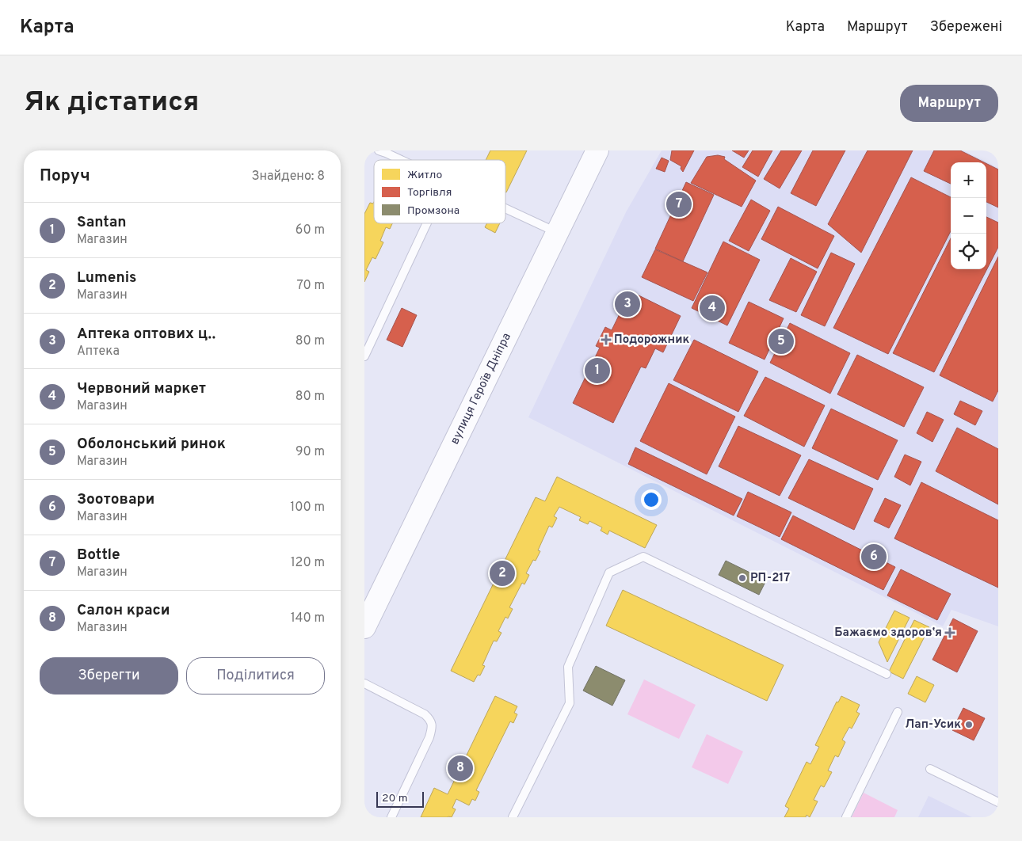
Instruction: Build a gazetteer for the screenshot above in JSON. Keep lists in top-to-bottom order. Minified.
{"streets":{"main road":["вулиця Героїв Дніпра"]},"places":{"health":["Подорожник","Бажаємо здоровʼя"],"other":["РП-217","Лап-Усик"]},"legend":["Житло","Торгівля","Промзона"],"scale_bar":"20 m","page":{"header":"Карта","nav":["Карта","Маршрут","Збережені"],"buttons":["Маршрут",["Зберегти","Поділитися"]],"title":"Як дістатися","heading":["Поруч","Знайдено: 8"],"map_buttons":["+","−"],"pins":["7","3","4","5","1","6","2","8"],"list":[{"mark":"1","name":"Santan","note":"Магазин","value":"60 m"},{"mark":"2","name":"Lumenis","note":"Магазин","value":"70 m"},{"mark":"3","name":"Аптека оптових ц‥","note":"Аптека","value":"80 m"},{"mark":"4","name":"Червоний маркет","note":"Магазин","value":"80 m"},{"mark":"5","name":"Оболонський ринок","note":"Магазин","value":"90 m"},{"mark":"6","name":"Зоотовари","note":"Магазин","value":"100 m"},{"mark":"7","name":"Bottle","note":"Магазин","value":"120 m"},{"mark":"8","name":"Салон краси","note":"Магазин","value":"140 m"}],"scale":"20 m"}}
